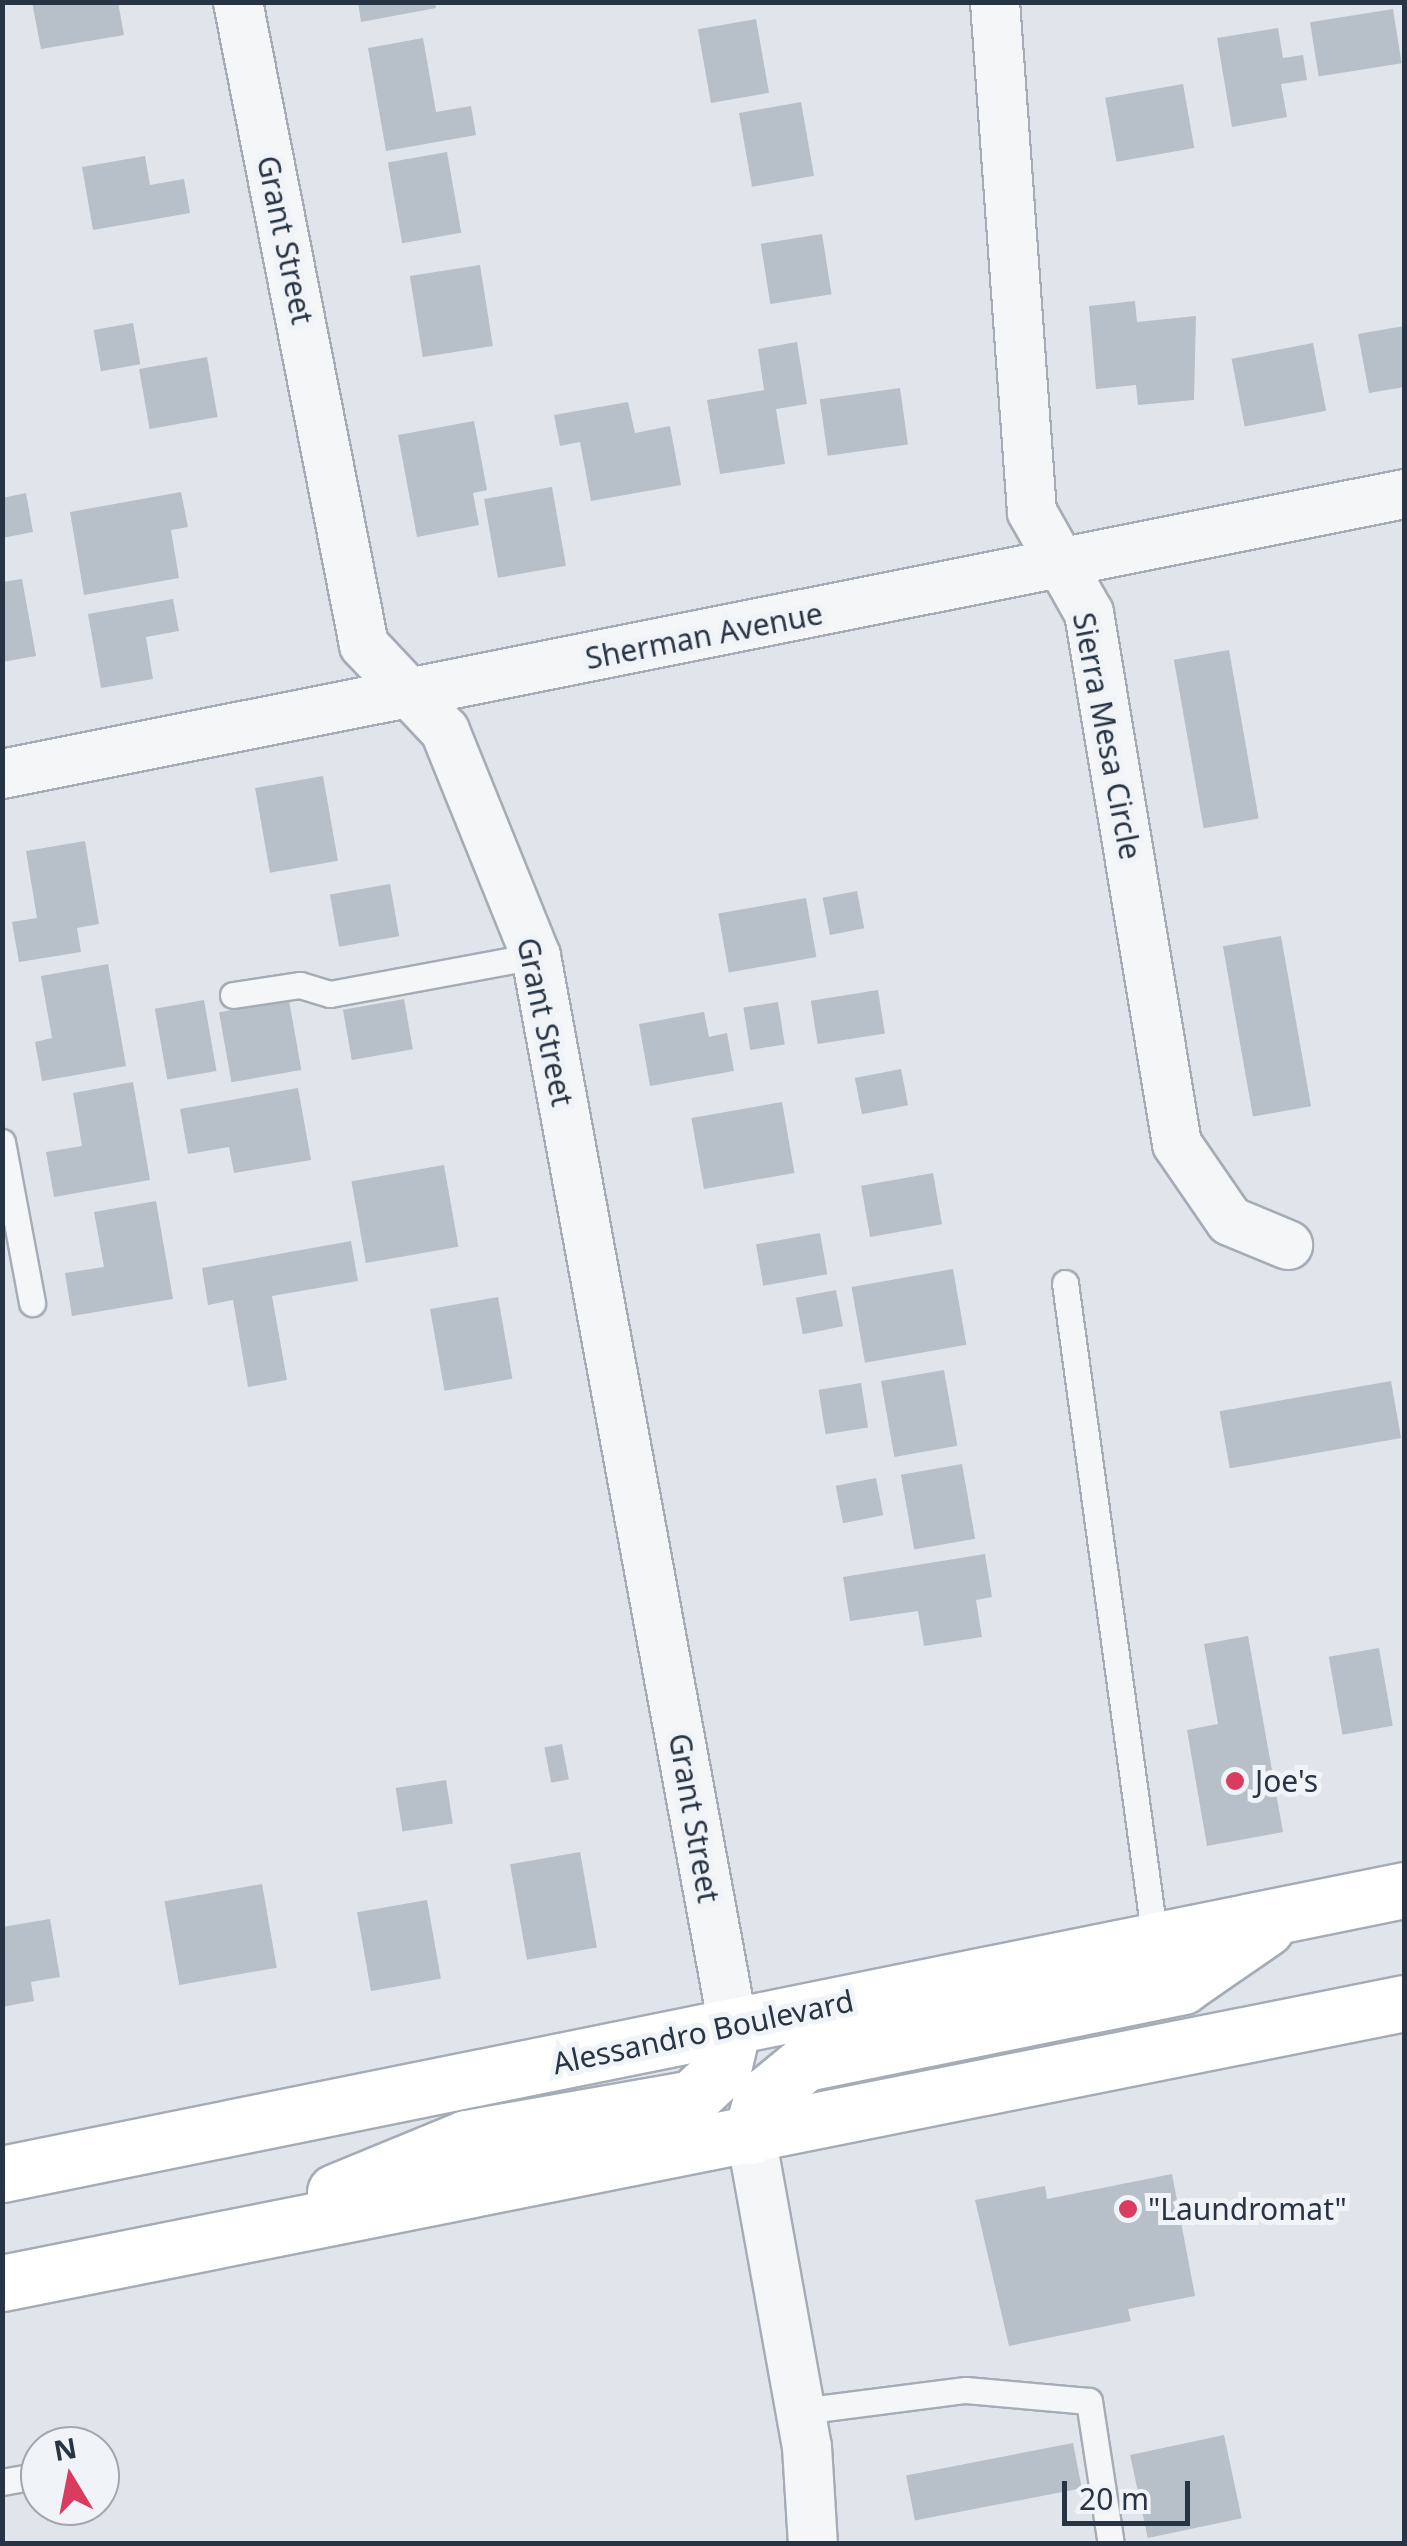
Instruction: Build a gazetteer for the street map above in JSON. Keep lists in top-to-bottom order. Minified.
{"streets":{"main road":["Alessandro Boulevard"],"street":["Grant Street","Sherman Avenue","Sierra Mesa Circle"]},"crossings":[["Grant Street","Sherman Avenue"],["Grant Street","Alessandro Boulevard"],["Sherman Avenue","Sierra Mesa Circle"]],"places":["Joe's","\"Laundromat\""],"scale_bar":"20 m","north":"top"}
